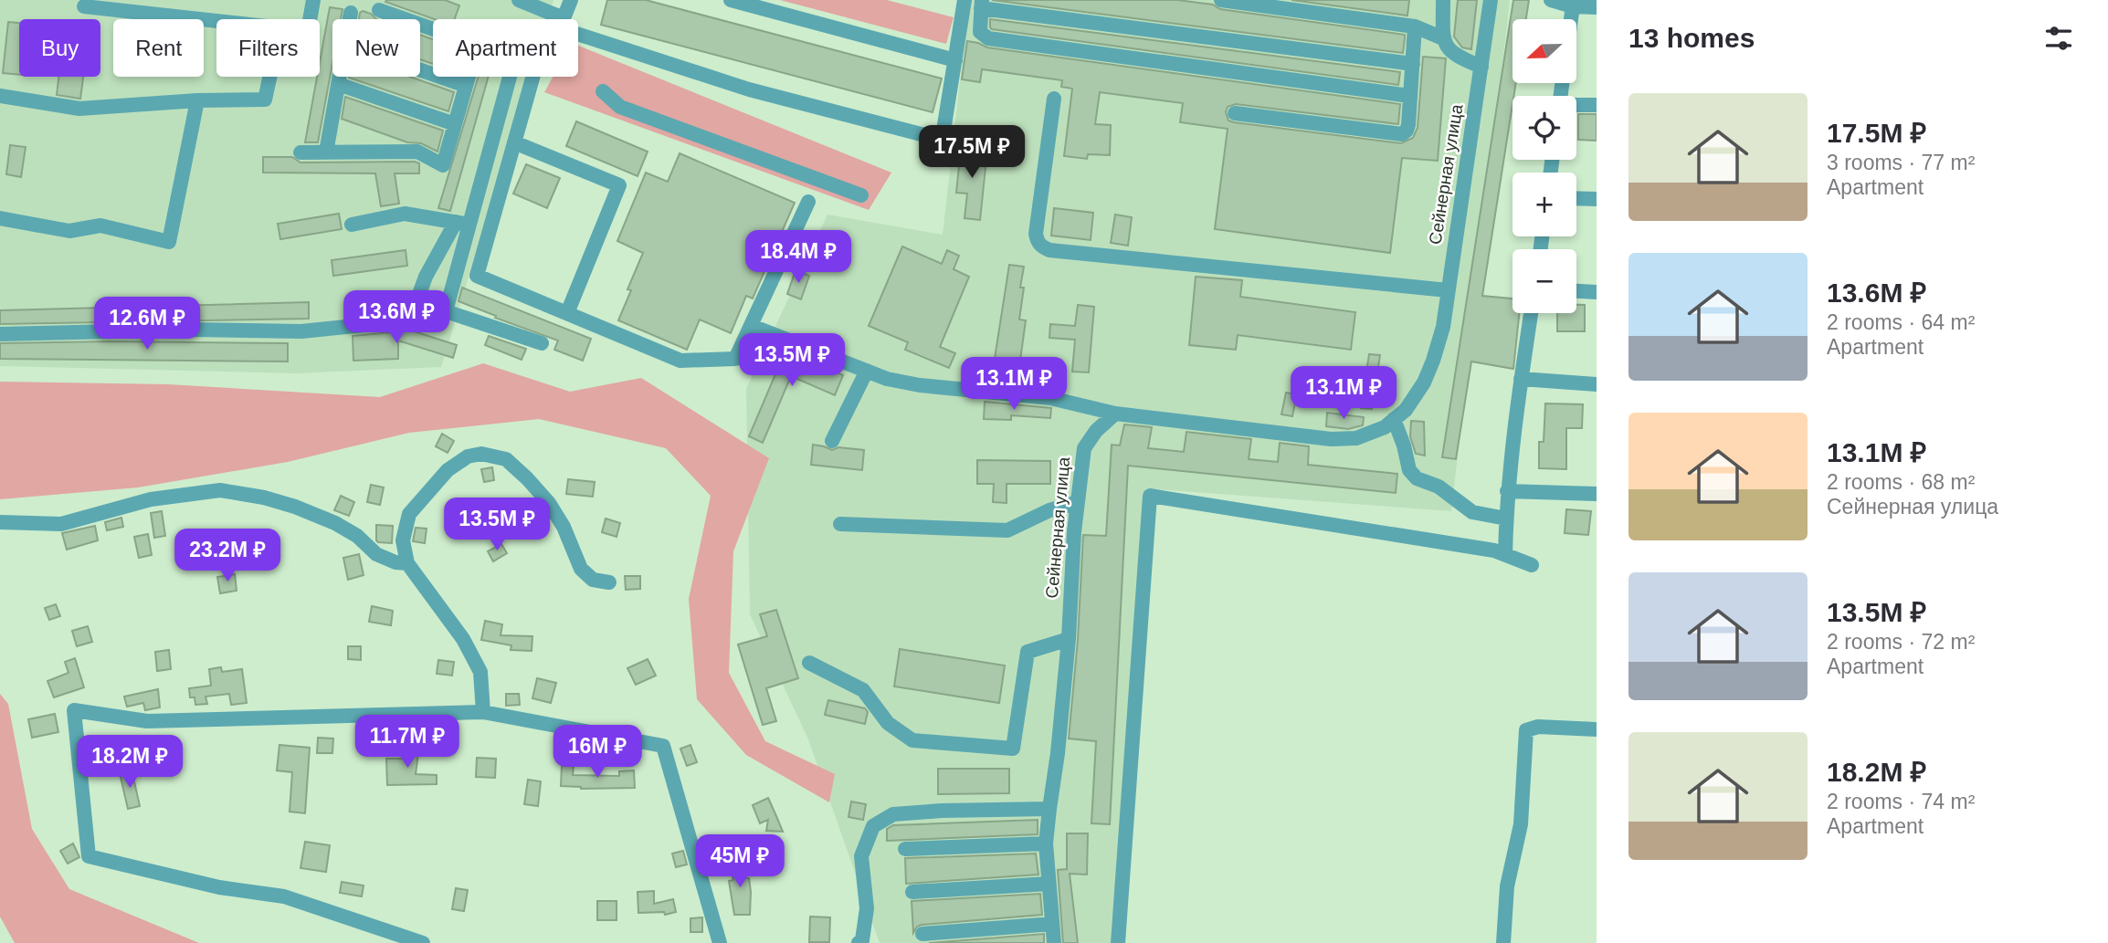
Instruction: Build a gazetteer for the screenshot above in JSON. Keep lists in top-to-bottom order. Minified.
{"streets":{"street":["Сейнерная улица"]},"north":"left","page":{"heading":"13 homes","map_buttons":["+","−"],"chip":["Buy","Rent","Filters","New","Apartment"],"list":[{"name":"17.5M ₽","note":"3 rooms · 77 m² · Apartment"},{"name":"13.6M ₽","note":"2 rooms · 64 m² · Apartment"},{"name":"13.1M ₽","note":"2 rooms · 68 m² · Сейнерная улица"},{"name":"13.5M ₽","note":"2 rooms · 72 m² · Apartment"},{"name":"18.2M ₽","note":"2 rooms · 74 m² · Apartment"}],"price":["17.5M ₽","18.4M ₽","13.6M ₽","12.6M ₽","13.5M ₽","13.1M ₽","13.1M ₽","13.5M ₽","23.2M ₽","11.7M ₽","16M ₽","18.2M ₽","45M ₽"]}}
